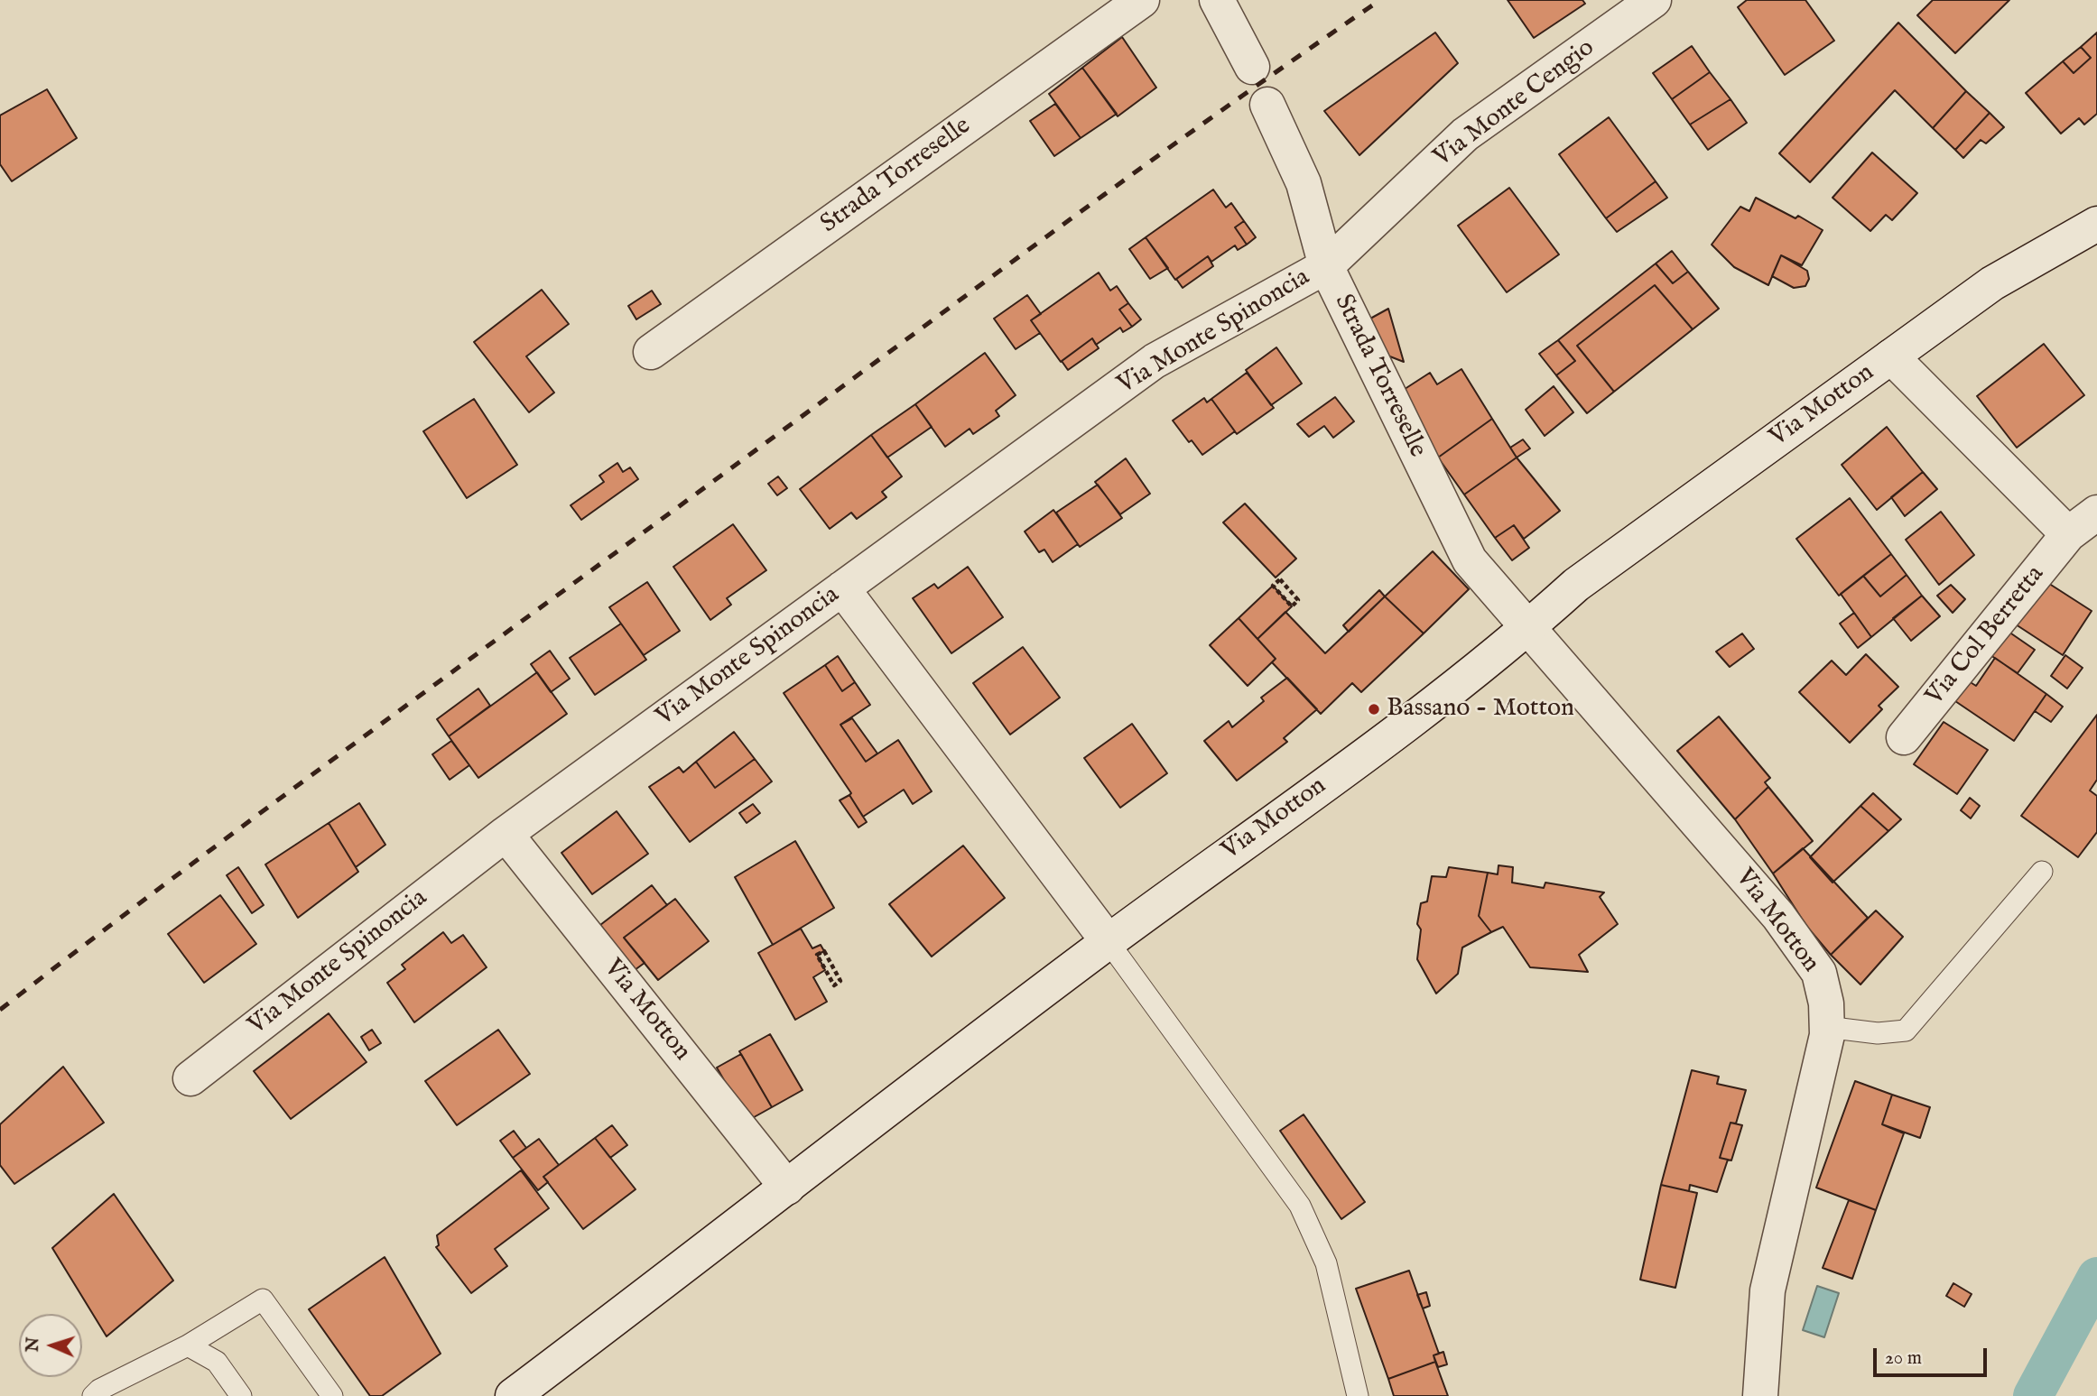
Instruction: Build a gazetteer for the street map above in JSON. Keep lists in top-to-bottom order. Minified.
{"streets":{"street":["Via Monte Cengio","Strada Torreselle","Via Monte Spinoncia","Via Motton","Via Col Berretta"]},"crossings":[["Via Monte Cengio","Strada Torreselle"],["Via Monte Cengio","Via Monte Spinoncia"],["Strada Torreselle","Via Monte Spinoncia"],["Strada Torreselle","Via Motton"],["Via Monte Spinoncia","Via Motton"]],"places":["Bassano - Motton"],"scale_bar":"20 m","north":"left"}
